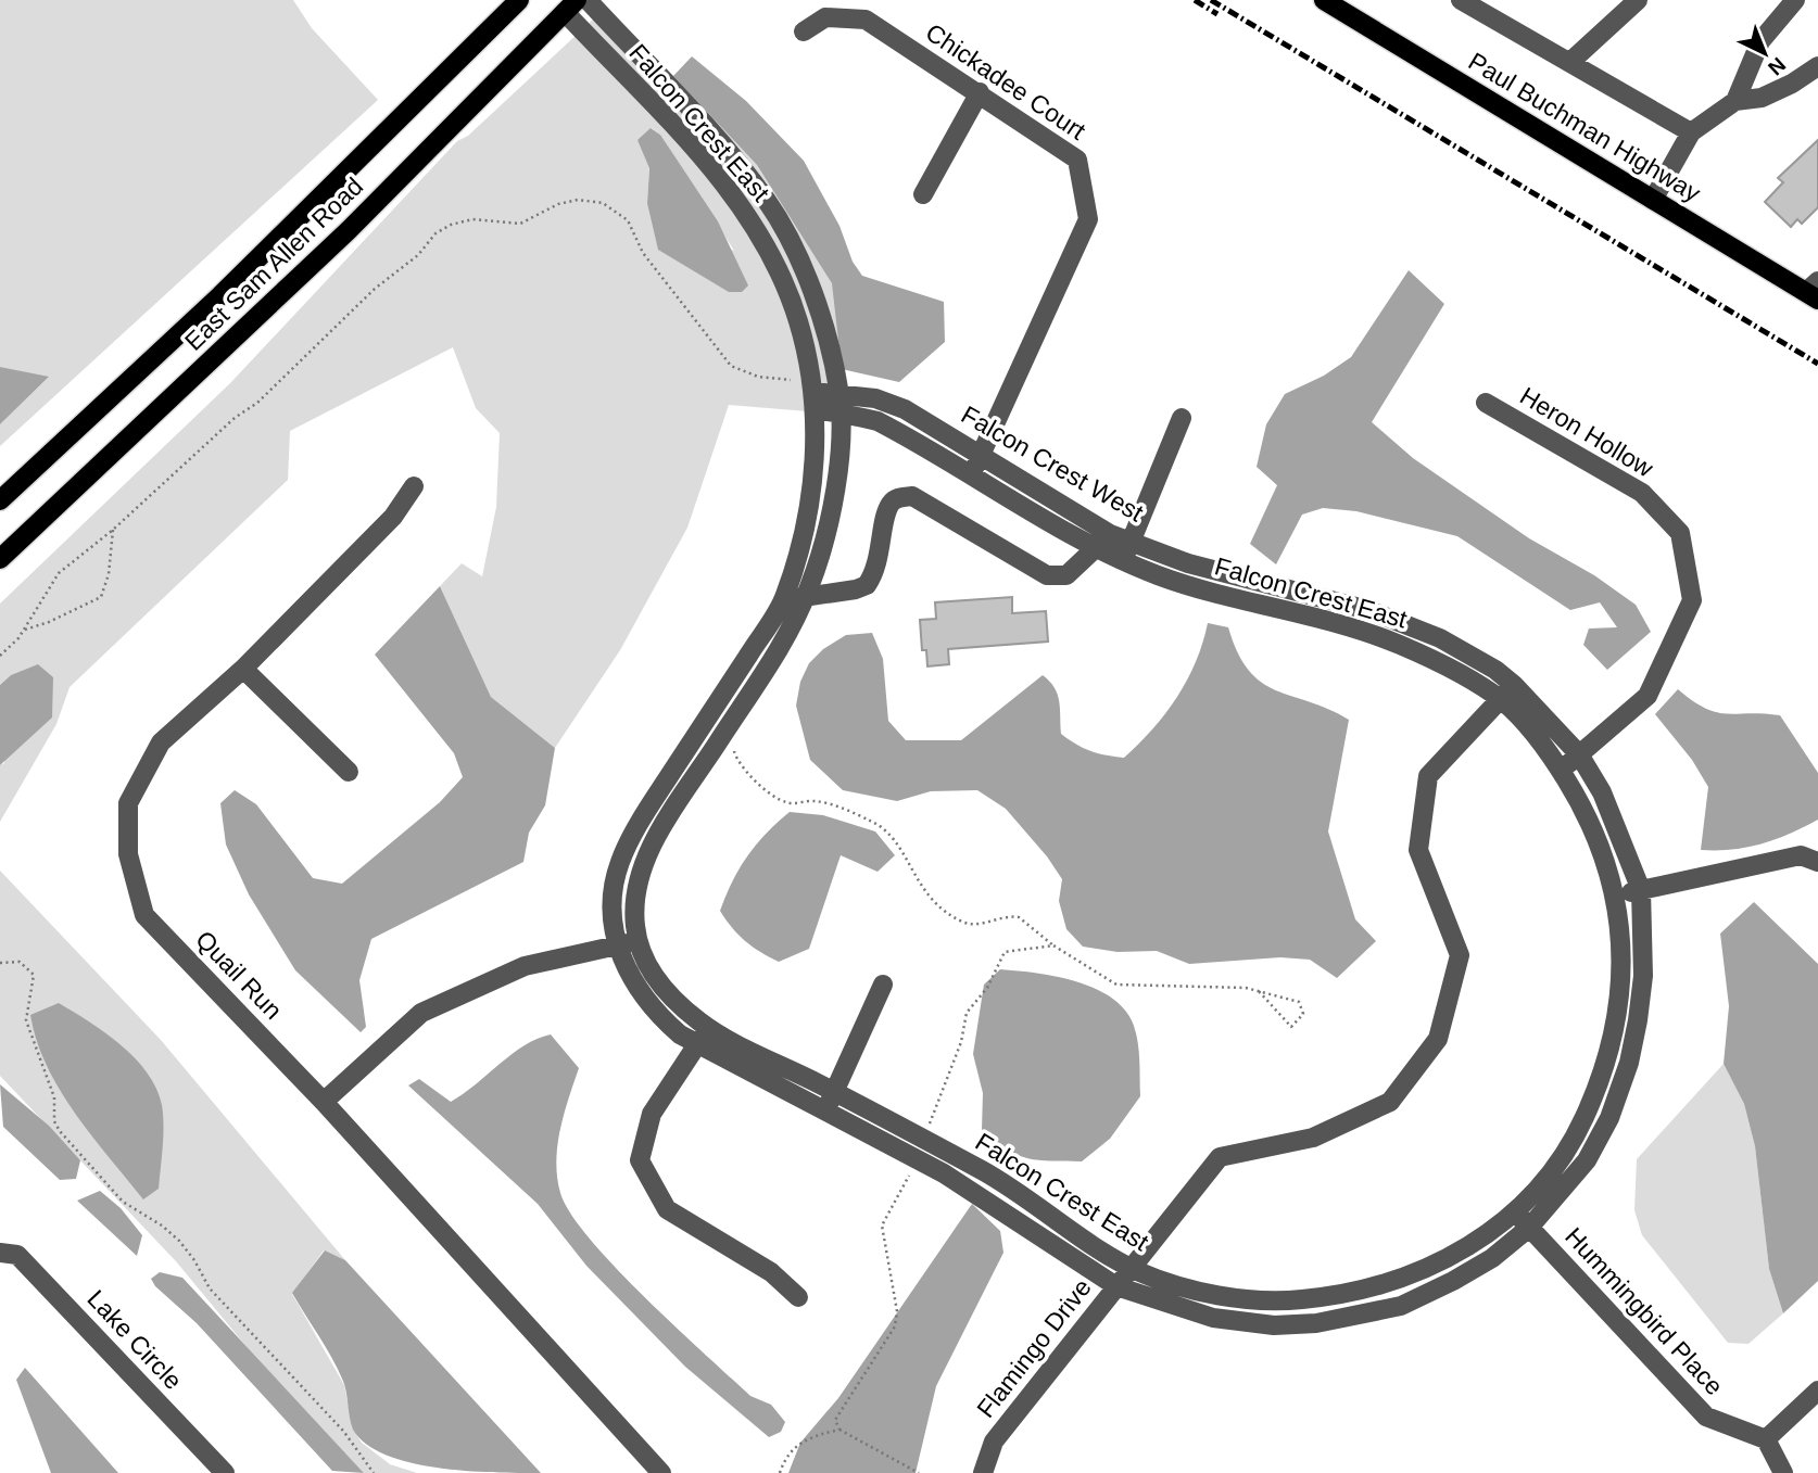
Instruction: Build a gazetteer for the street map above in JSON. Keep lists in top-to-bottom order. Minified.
{"streets":{"main road":["Paul Buchman Highway","East Sam Allen Road"],"street":["Chickadee Court","Falcon Crest East","Heron Hollow","Falcon Crest West","Quail Run","Hummingbird Place","Lake Circle","Flamingo Drive"]},"crossings":[["Chickadee Court","Falcon Crest East"],["Chickadee Court","Falcon Crest West"],["Falcon Crest East","East Sam Allen Road"],["Falcon Crest East","Heron Hollow"],["Falcon Crest East","Falcon Crest West"],["Falcon Crest East","Hummingbird Place"],["Falcon Crest East","Flamingo Drive"],["Heron Hollow","Falcon Crest West"],["Falcon Crest West","Flamingo Drive"]],"north":"bottom right"}
